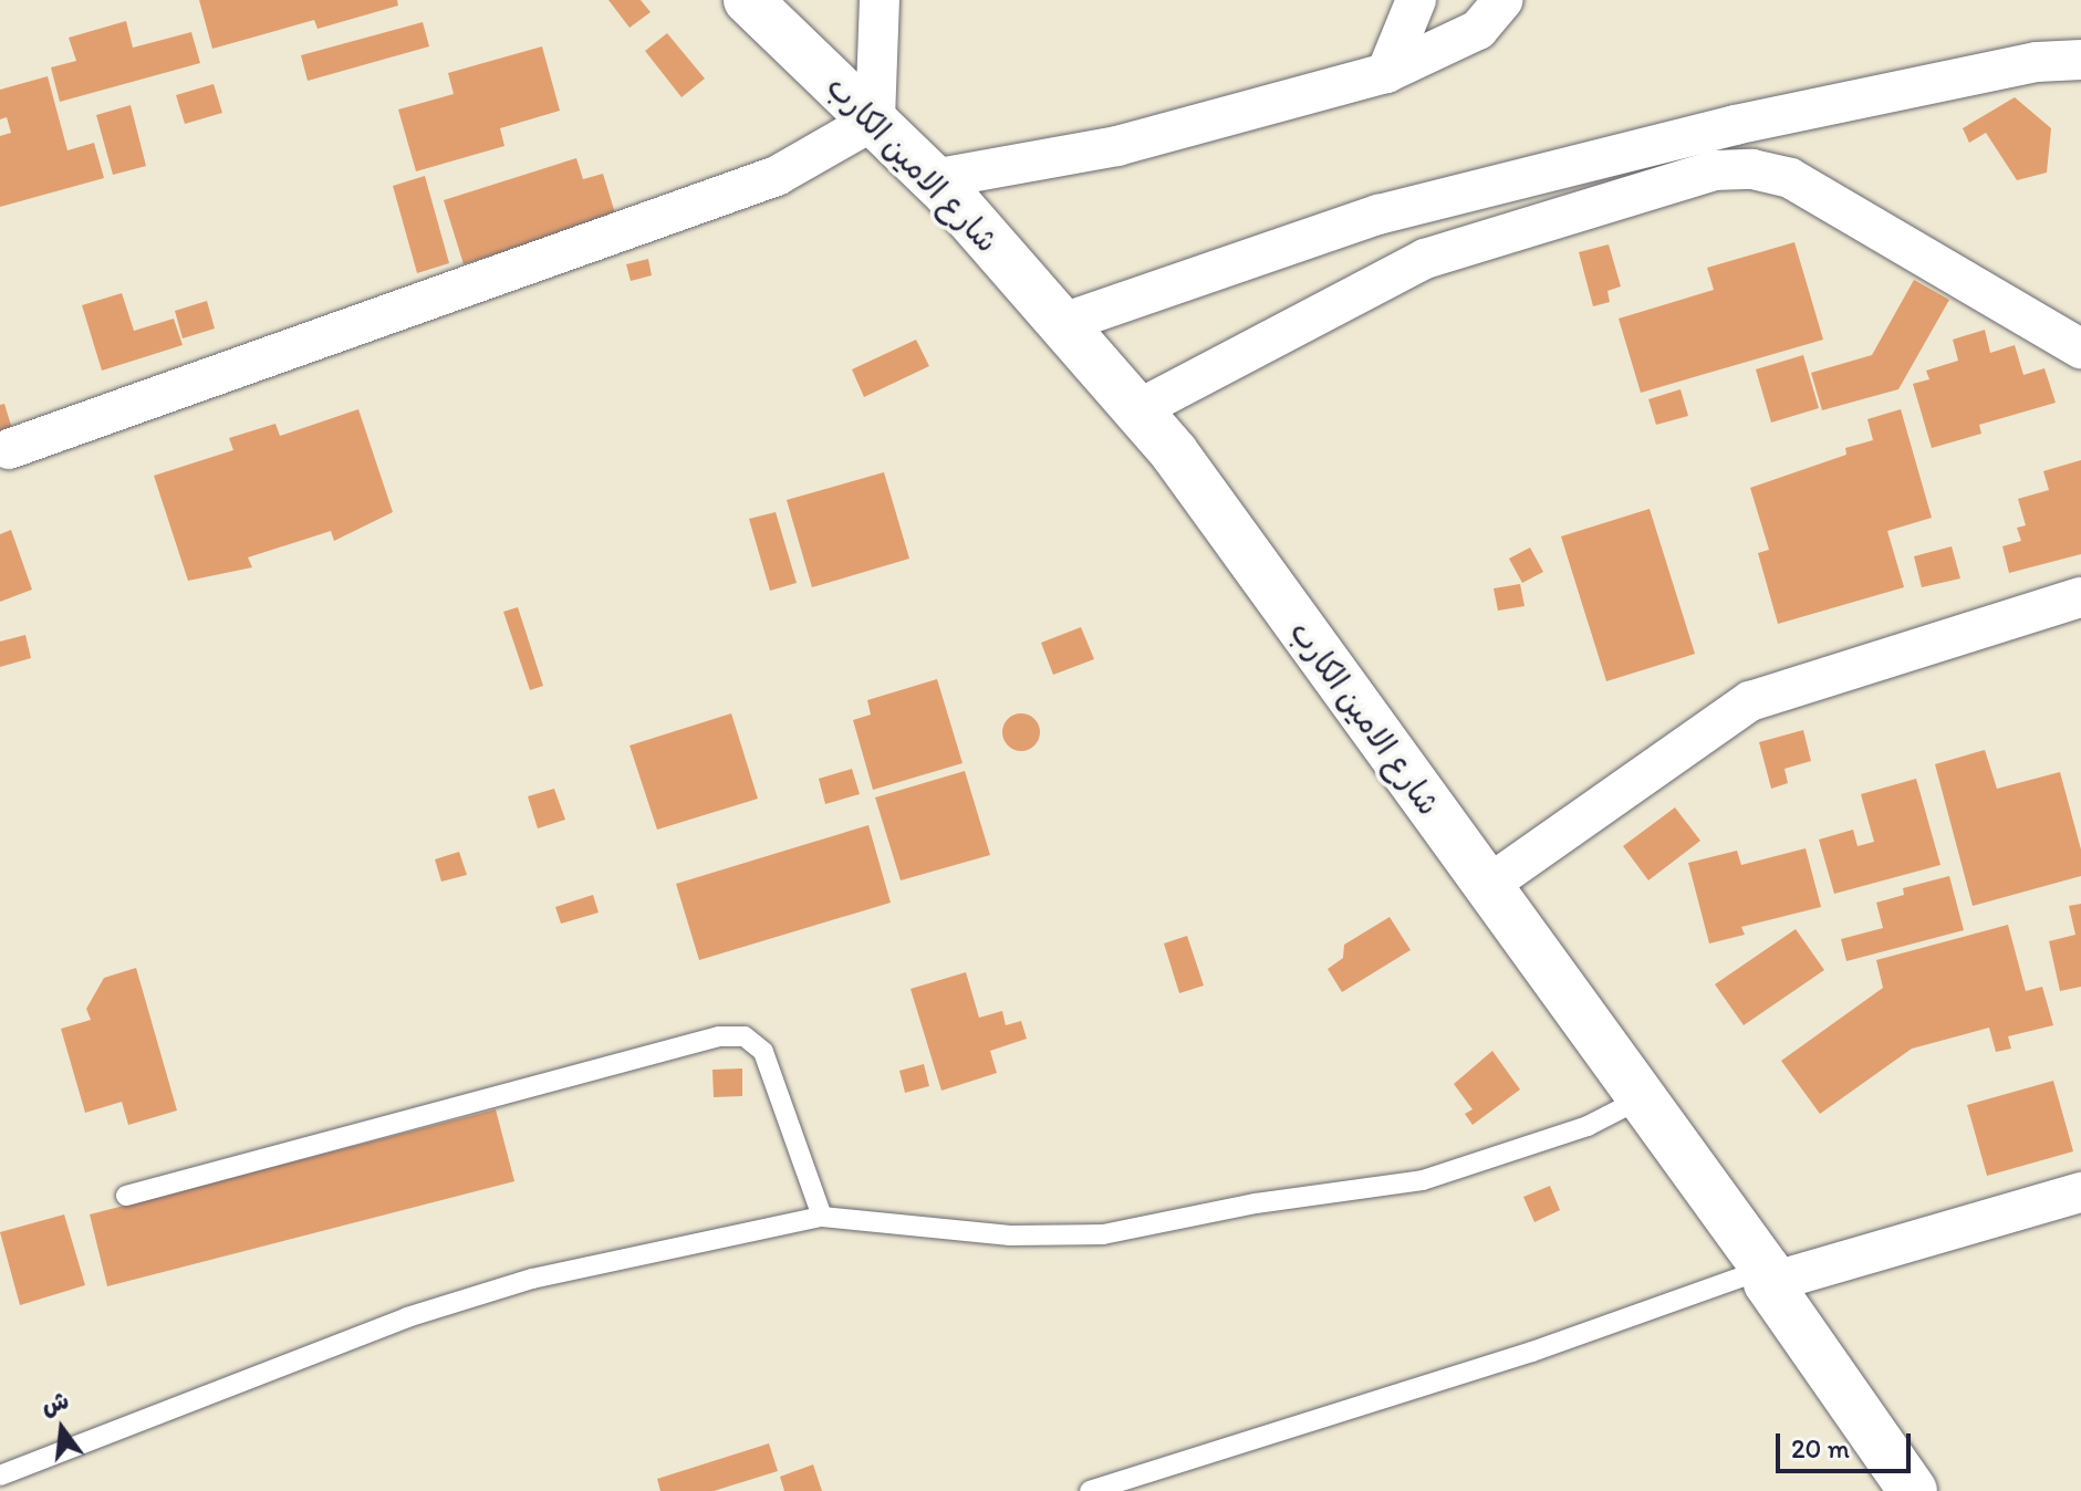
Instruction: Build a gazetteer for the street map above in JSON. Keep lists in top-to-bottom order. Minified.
{"streets":{"street":["شارع الامين الكارب"]},"scale_bar":"20 m","north":"top"}
